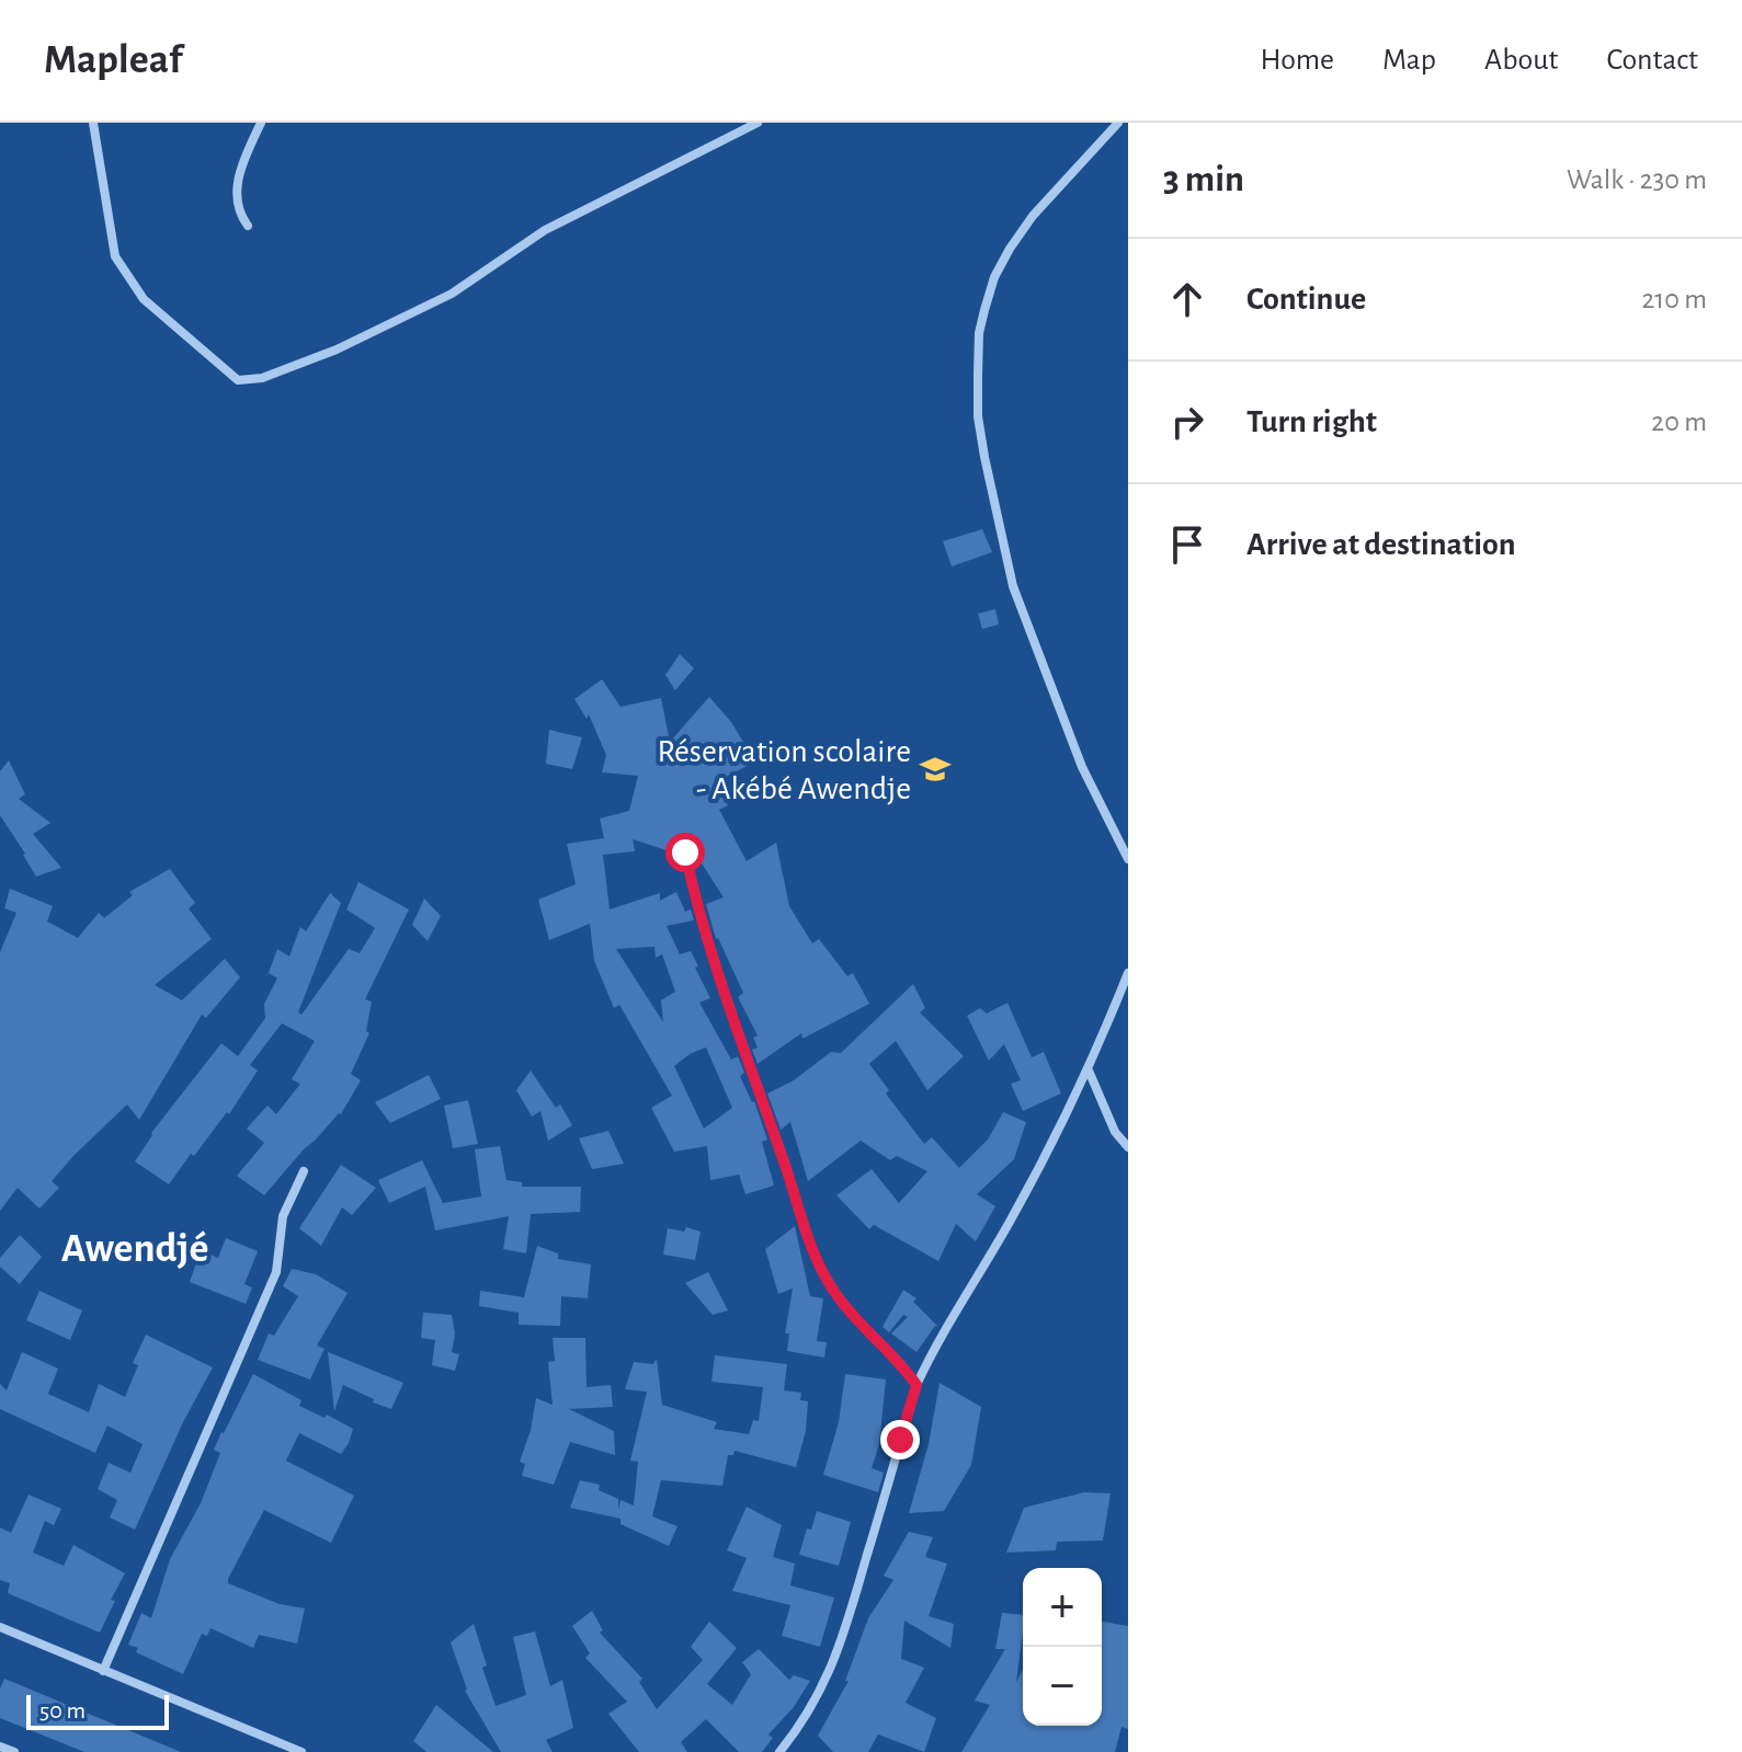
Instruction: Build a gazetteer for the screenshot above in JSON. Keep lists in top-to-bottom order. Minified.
{"districts":["Awendjé"],"places":{"school or university":["Réservation scolaire - Akébé Awendje"]},"scale_bar":"50 m","page":{"header":"Mapleaf","nav":["Home","Map","About","Contact"],"heading":["3 min","Walk · 230 m"],"list":[["Continue","210 m"],["Turn right","20 m"],"Arrive at destination"],"map_buttons":["+","−"],"scale":"50 m"}}
